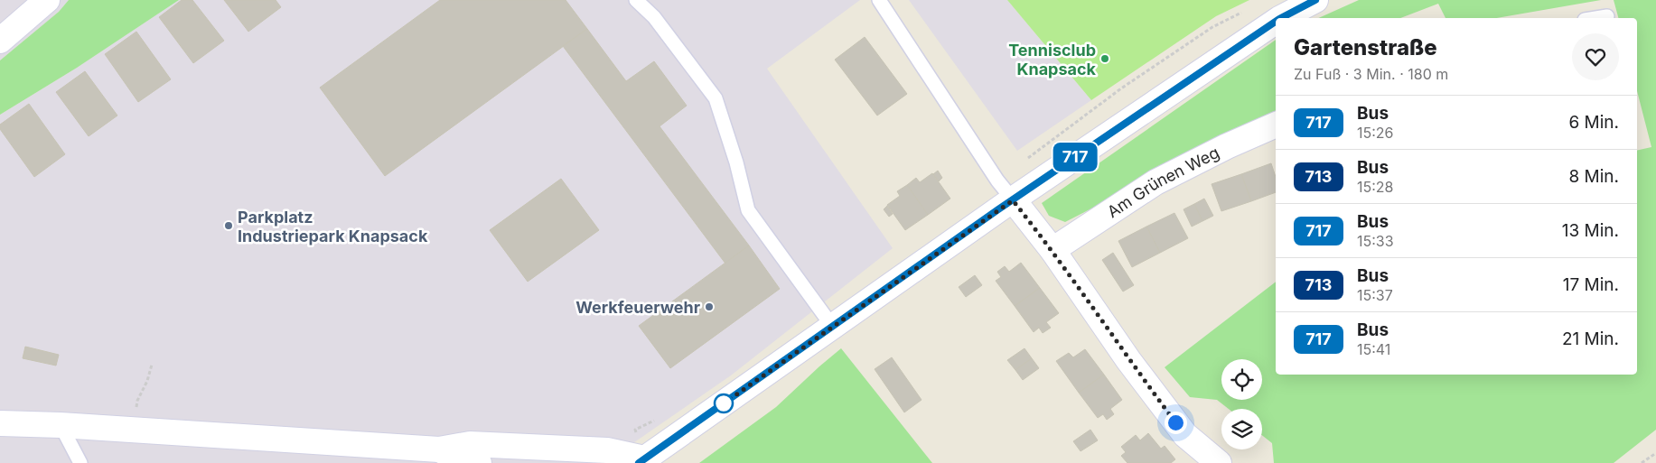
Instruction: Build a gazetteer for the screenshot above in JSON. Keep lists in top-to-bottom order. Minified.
{"streets":{"street":["Am Grünen Weg"]},"places":["Tennisclub Knapsack","Parkplatz Industriepark Knapsack","Werkfeuerwehr"],"lines":["bus line 717"],"page":{"on_map":"717","heading":["Gartenstraße","Zu Fuß · 3 Min. · 180 m"],"list":[{"mark":"717","name":"Bus","note":"15:26","value":"6 Min."},{"mark":"713","name":"Bus","note":"15:28","value":"8 Min."},{"mark":"717","name":"Bus","note":"15:33","value":"13 Min."},{"mark":"713","name":"Bus","note":"15:37","value":"17 Min."},{"mark":"717","name":"Bus","note":"15:41","value":"21 Min."}]}}
